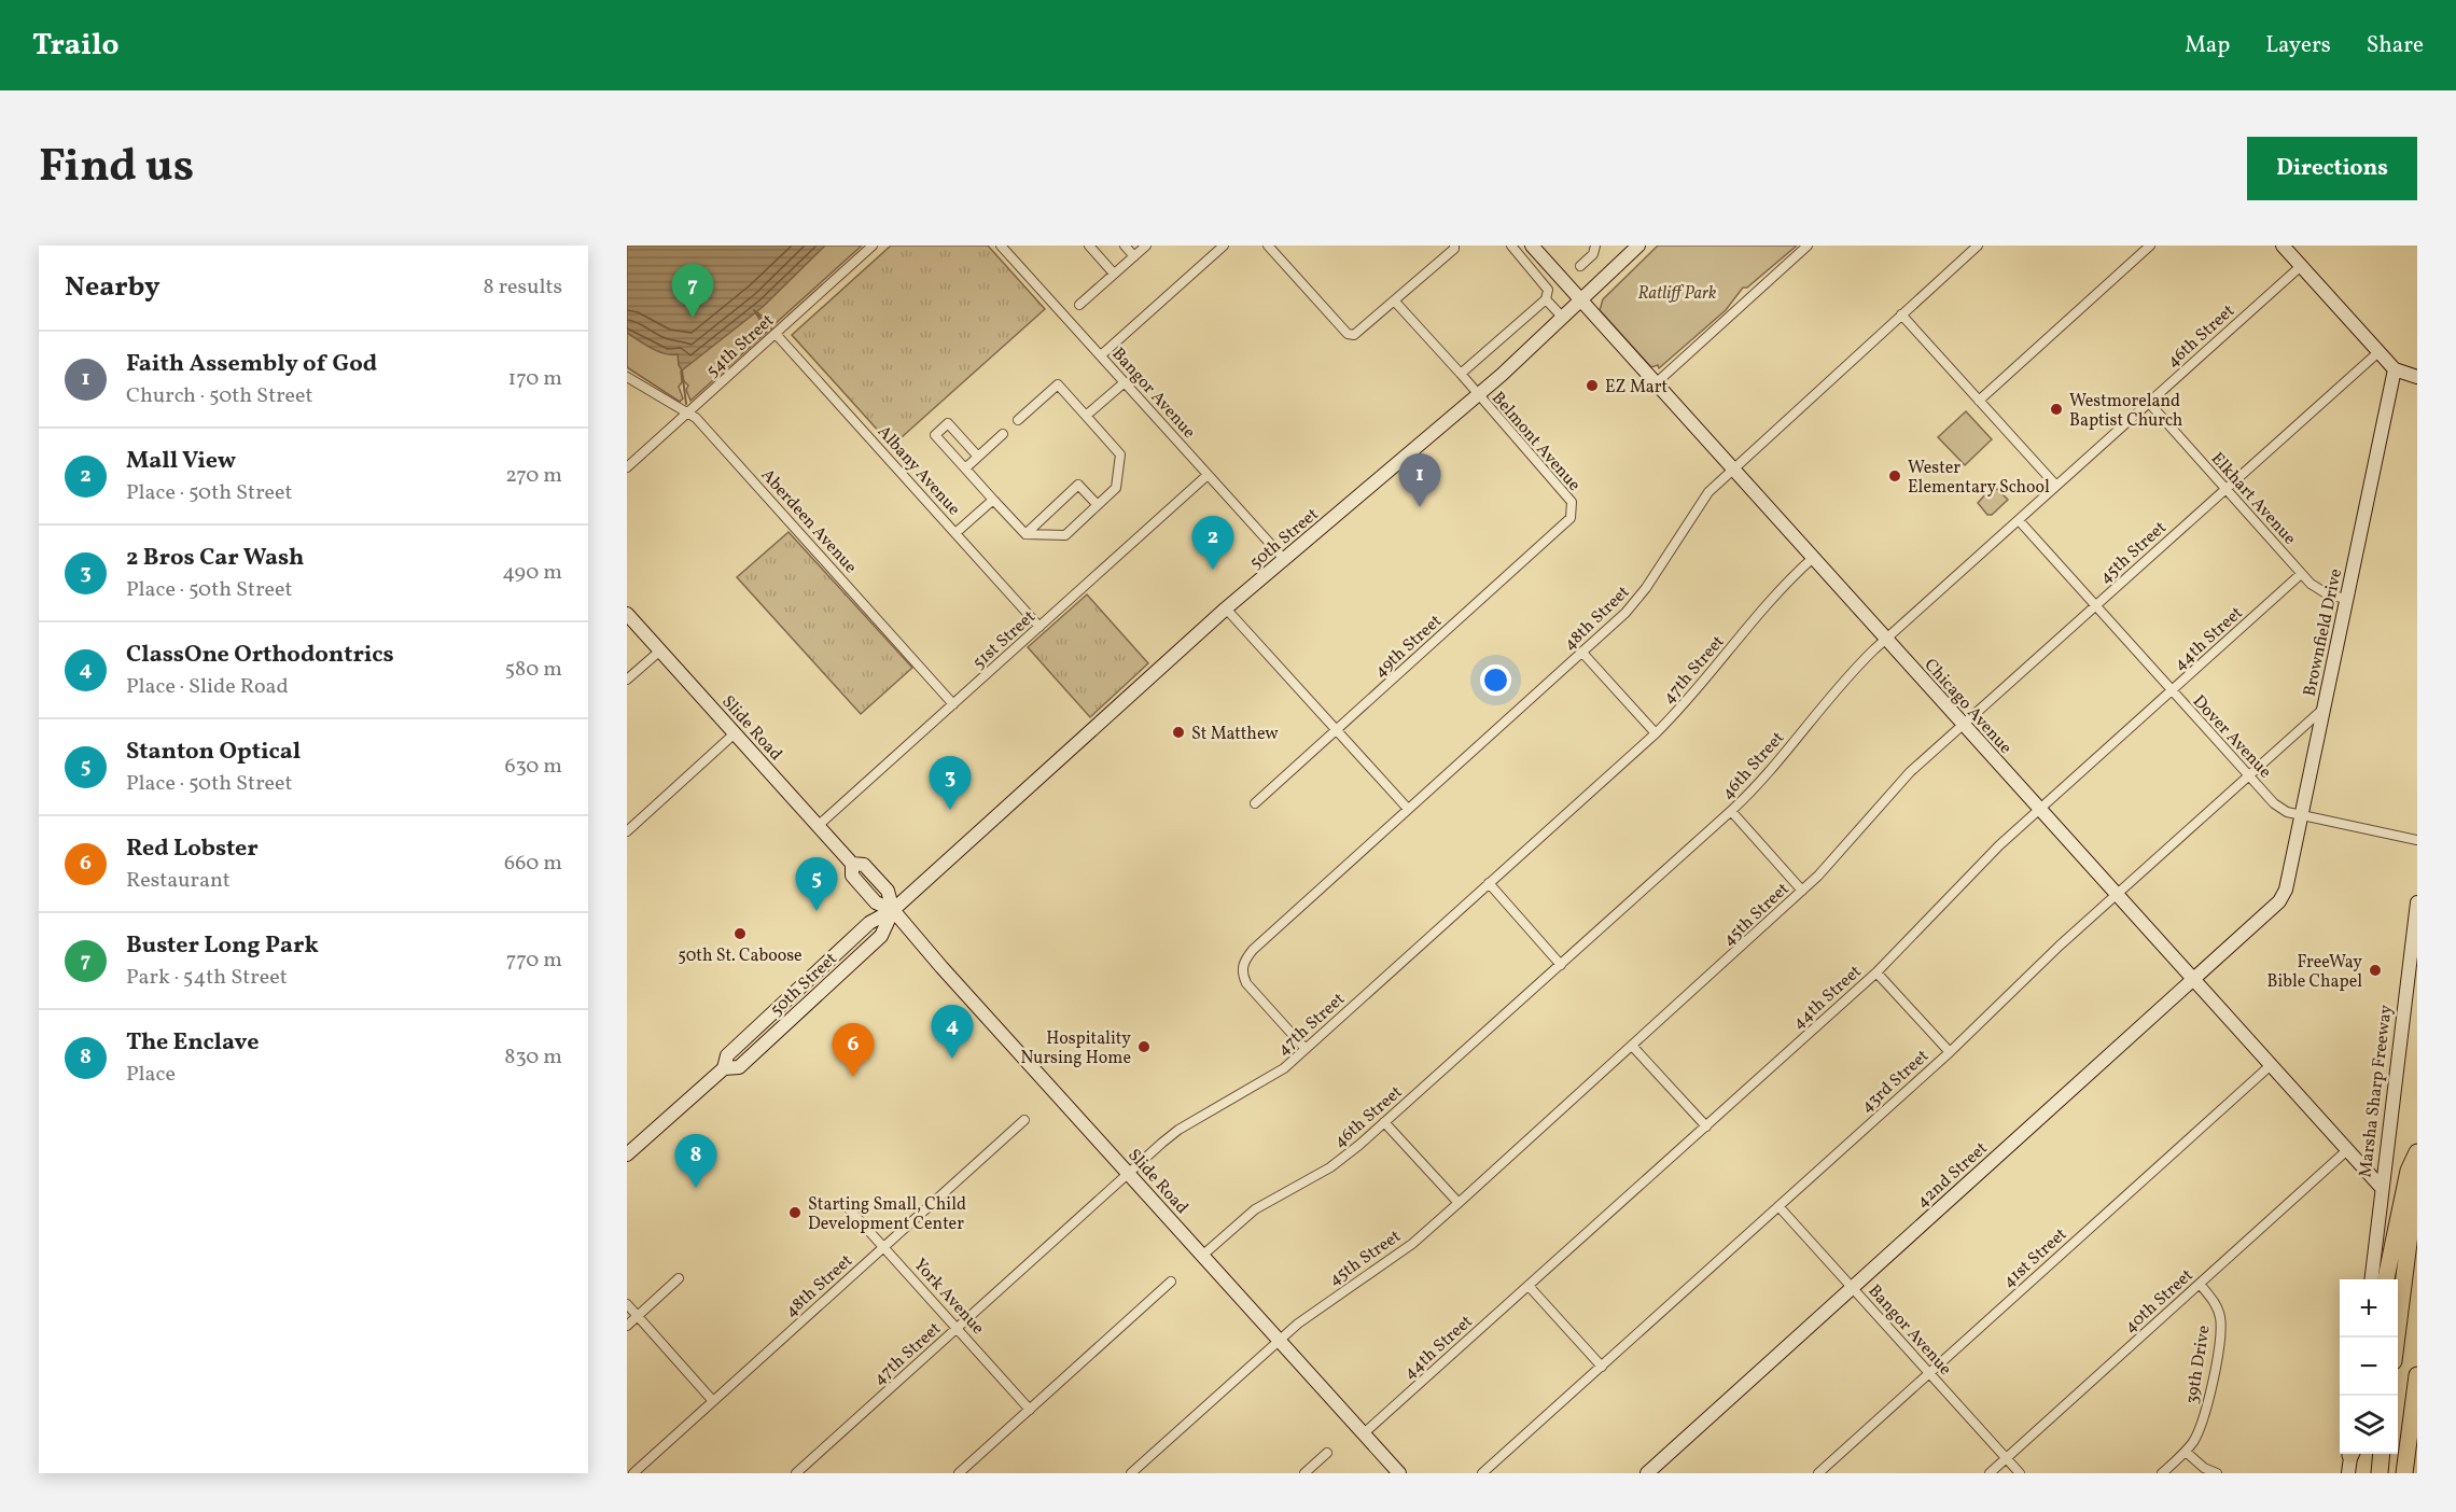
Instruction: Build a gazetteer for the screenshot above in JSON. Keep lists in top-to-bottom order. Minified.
{"streets":{"main road":["50th Street","Brownfield Drive","Chicago Avenue","Slide Road","Marsha Sharp Freeway","42nd Street"],"street":["46th Street","54th Street","Bangor Avenue","Belmont Avenue","Albany Avenue","Elkhart Avenue","Aberdeen Avenue","45th Street","48th Street","44th Street","51st Street","49th Street","47th Street","Dover Avenue","43rd Street","41st Street","York Avenue","40th Street","39th Drive"]},"crossings":[["46th Street","Elkhart Avenue"],["46th Street","Chicago Avenue"],["46th Street","Slide Road"],["46th Street","Dover Avenue"],["54th Street","Albany Avenue"],["54th Street","Aberdeen Avenue"],["Bangor Avenue","50th Street"],["Bangor Avenue","51st Street"],["Bangor Avenue","43rd Street"],["Bangor Avenue","42nd Street"],["Bangor Avenue","41st Street"],["Bangor Avenue","40th Street"],["Belmont Avenue","50th Street"],["Belmont Avenue","49th Street"],["Albany Avenue","51st Street"],["Elkhart Avenue","45th Street"],["Elkhart Avenue","Brownfield Drive"],["Elkhart Avenue","44th Street"],["Aberdeen Avenue","51st Street"],["50th Street","Chicago Avenue"],["50th Street","Slide Road"],["45th Street","Chicago Avenue"],["45th Street","Slide Road"],["45th Street","Dover Avenue"],["48th Street","47th Street"],["48th Street","Chicago Avenue"],["48th Street","York Avenue"],["Brownfield Drive","Dover Avenue"],["Brownfield Drive","43rd Street"],["Brownfield Drive","42nd Street"],["44th Street","Chicago Avenue"],["44th Street","Slide Road"],["44th Street","Dover Avenue"],["51st Street","Slide Road"],["47th Street","Chicago Avenue"],["47th Street","Slide Road"],["47th Street","York Avenue"],["Chicago Avenue","43rd Street"],["Chicago Avenue","Marsha Sharp Freeway"],["Chicago Avenue","42nd Street"],["Chicago Avenue","41st Street"],["Chicago Avenue","40th Street"],["Dover Avenue","43rd Street"],["40th Street","39th Drive"]],"parks":["Ratliff Park"],"places":["EZ Mart","Westmoreland Baptist Church","Wester Elementary School","St Matthew","50th St. Caboose","FreeWay Bible Chapel","Hospitality Nursing Home","Starting Small, Child Development Center"],"page":{"header":"Trailo","nav":["Map","Layers","Share"],"title":"Find us","buttons":"Directions","heading":["Nearby","8 results"],"pins":["7","1","2","3","5","4","6","8"],"list":[{"mark":"1","name":"Faith Assembly of God","note":"Church · 50th Street","value":"170 m"},{"mark":"2","name":"Mall View","note":"Place · 50th Street","value":"270 m"},{"mark":"3","name":"2 Bros Car Wash","note":"Place · 50th Street","value":"490 m"},{"mark":"4","name":"ClassOne Orthodontrics","note":"Place · Slide Road","value":"580 m"},{"mark":"5","name":"Stanton Optical","note":"Place · 50th Street","value":"630 m"},{"mark":"6","name":"Red Lobster","note":"Restaurant","value":"660 m"},{"mark":"7","name":"Buster Long Park","note":"Park · 54th Street","value":"770 m"},{"mark":"8","name":"The Enclave","note":"Place","value":"830 m"}],"map_buttons":["+","−"]}}
